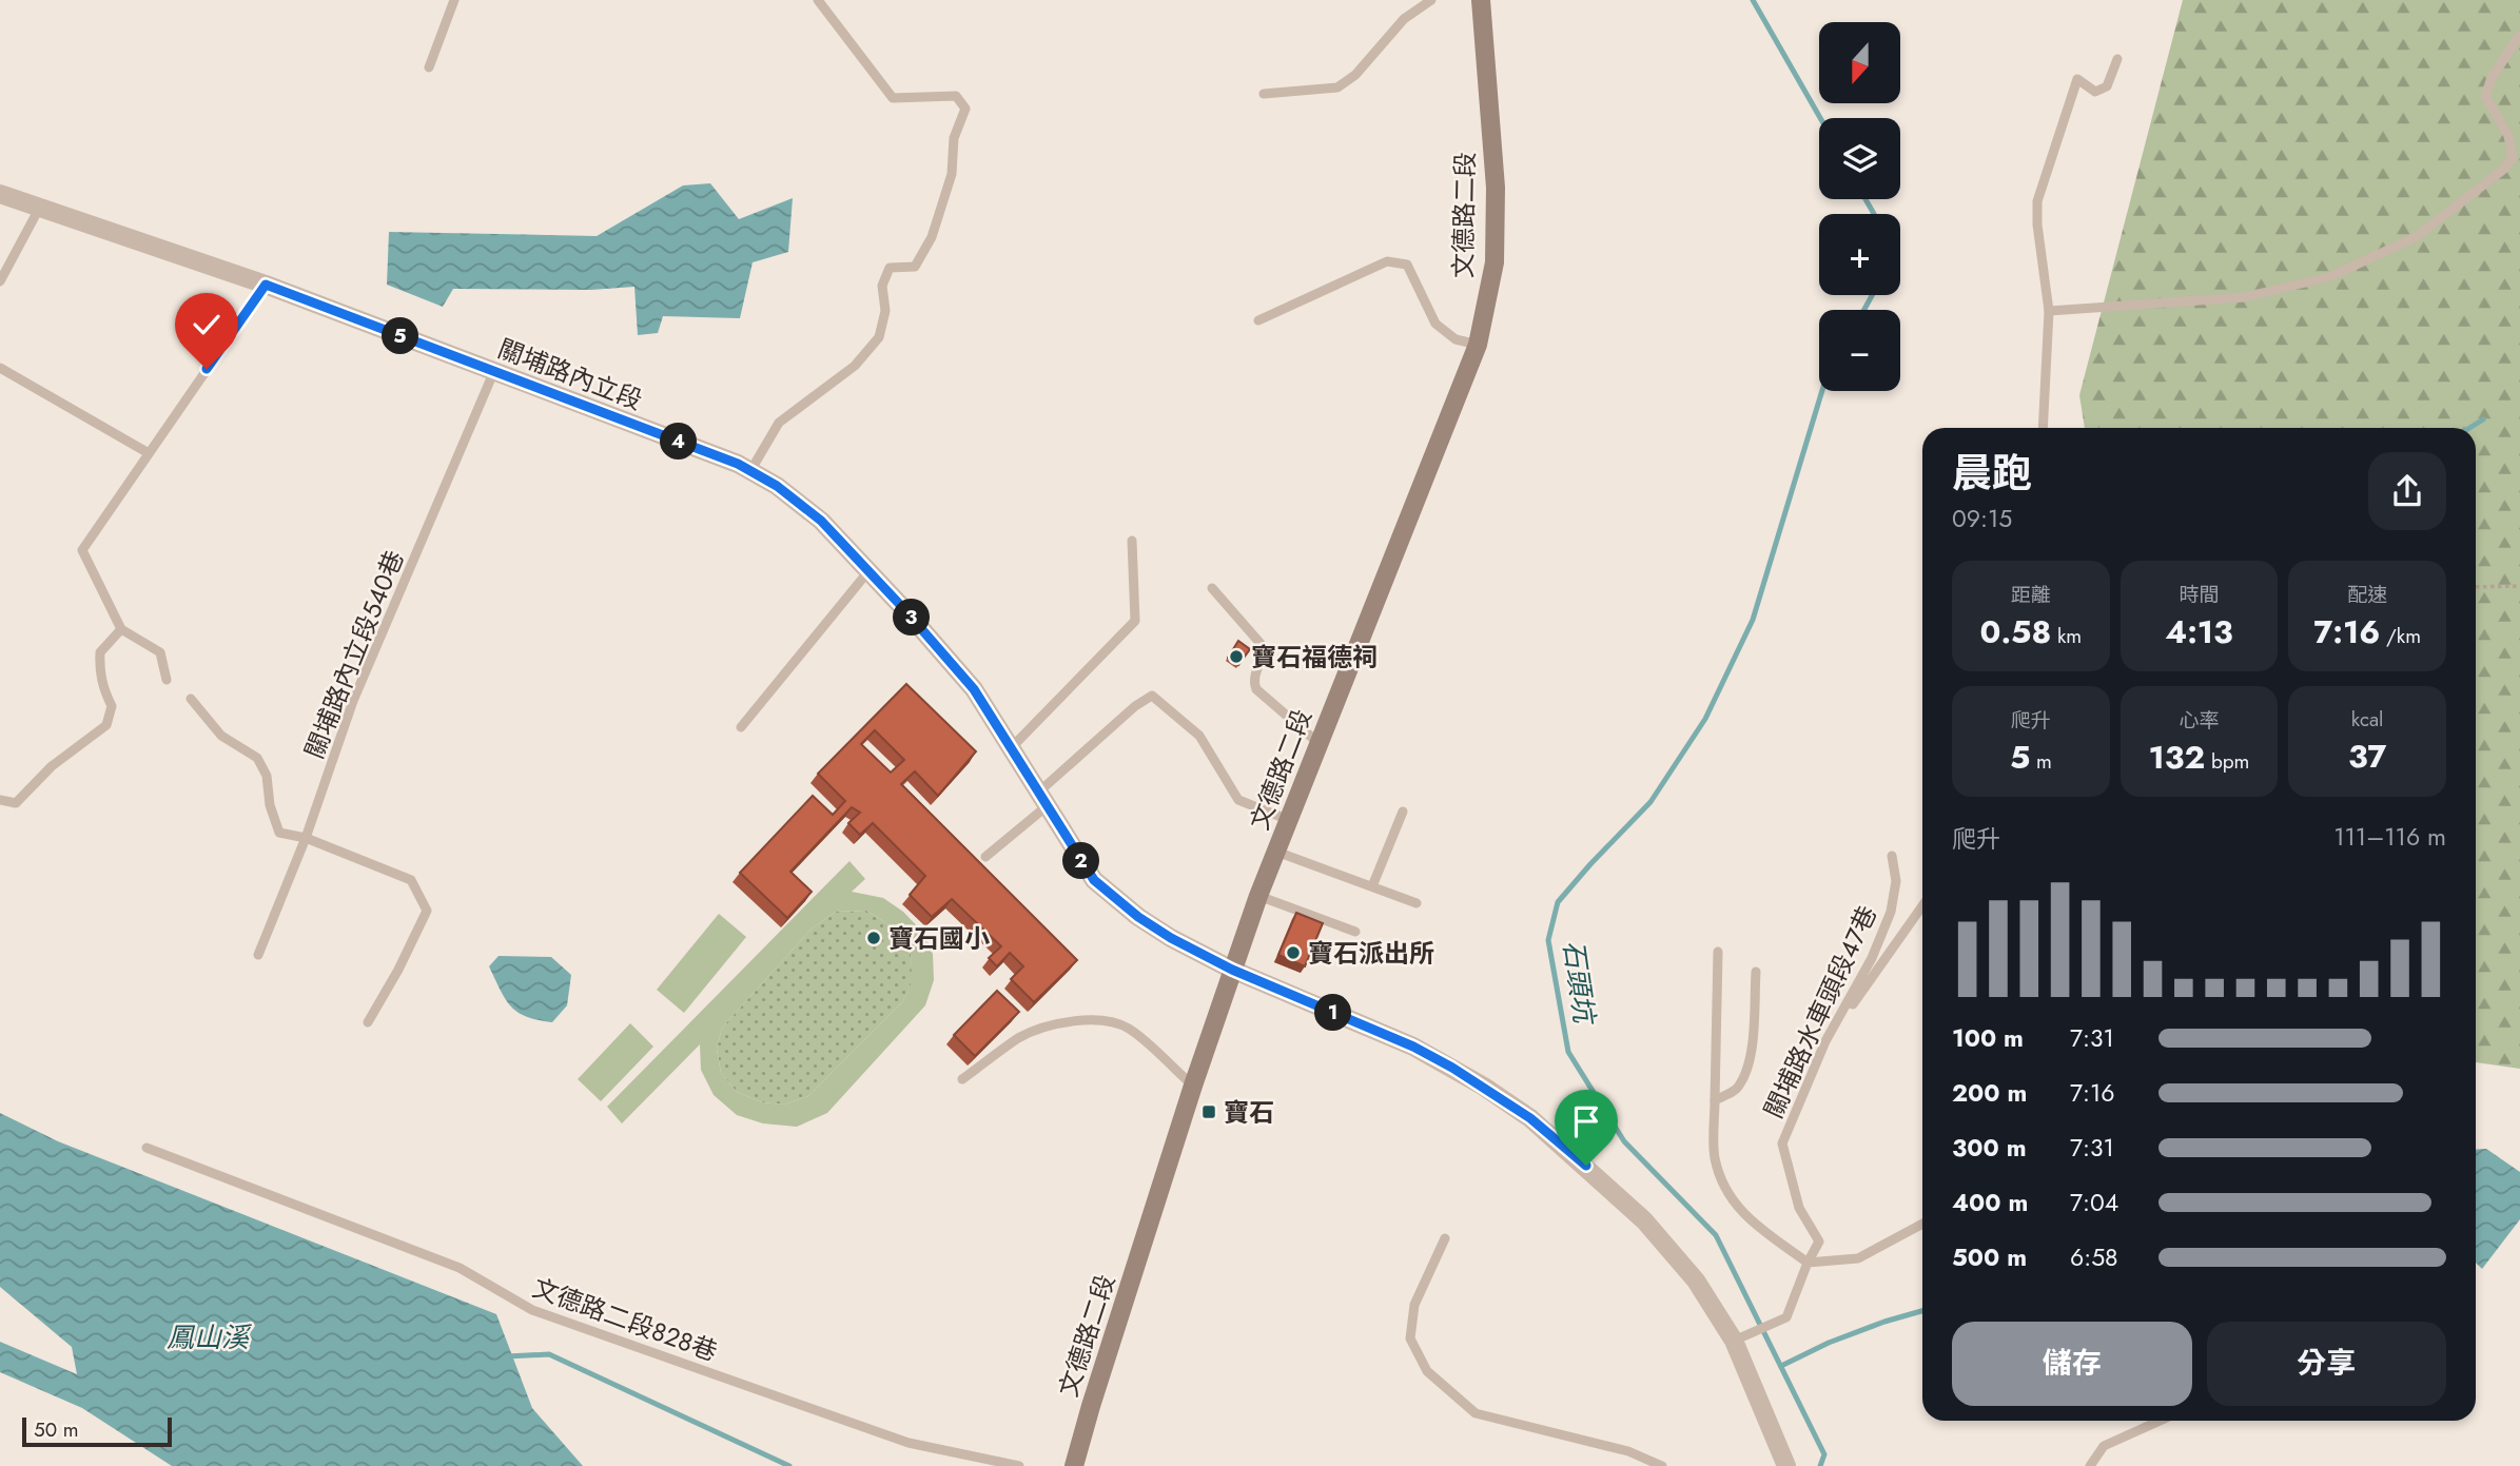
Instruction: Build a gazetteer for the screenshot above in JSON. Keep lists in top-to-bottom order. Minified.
{"streets":{"main road":["文德路二段"],"street":["關埔路內立段"],"lane":["關埔路內立段540巷","關埔路水車頭段47巷","文德路二段828巷"]},"crossings":[["文德路二段","關埔路內立段"],["關埔路內立段","關埔路內立段540巷"],["關埔路內立段","關埔路水車頭段47巷"]],"water":["石頭坑","鳳山溪"],"places":{"other":["寶石福德祠","寶石國小","寶石派出所"],"transit":["寶石"]},"scale_bar":"50 m","north":"bottom","page":{"map_buttons":["+","−"],"pins":["5","4","3","2","1"],"heading":["晨跑","09:15"],"stats":[["距離","0.58 km"],["時間","4:13"],["配速","7:16 /km"],["爬升","5 m"],["心率","132 bpm"],["kcal","37"]],"chart":["爬升","111–116 m"],"list":[{"name":"100 m","note":"7:31"},{"name":"200 m","note":"7:16"},{"name":"300 m","note":"7:31"},{"name":"400 m","note":"7:04"},{"name":"500 m","note":"6:58"}],"buttons":["儲存","分享"],"scale":"50 m"}}
